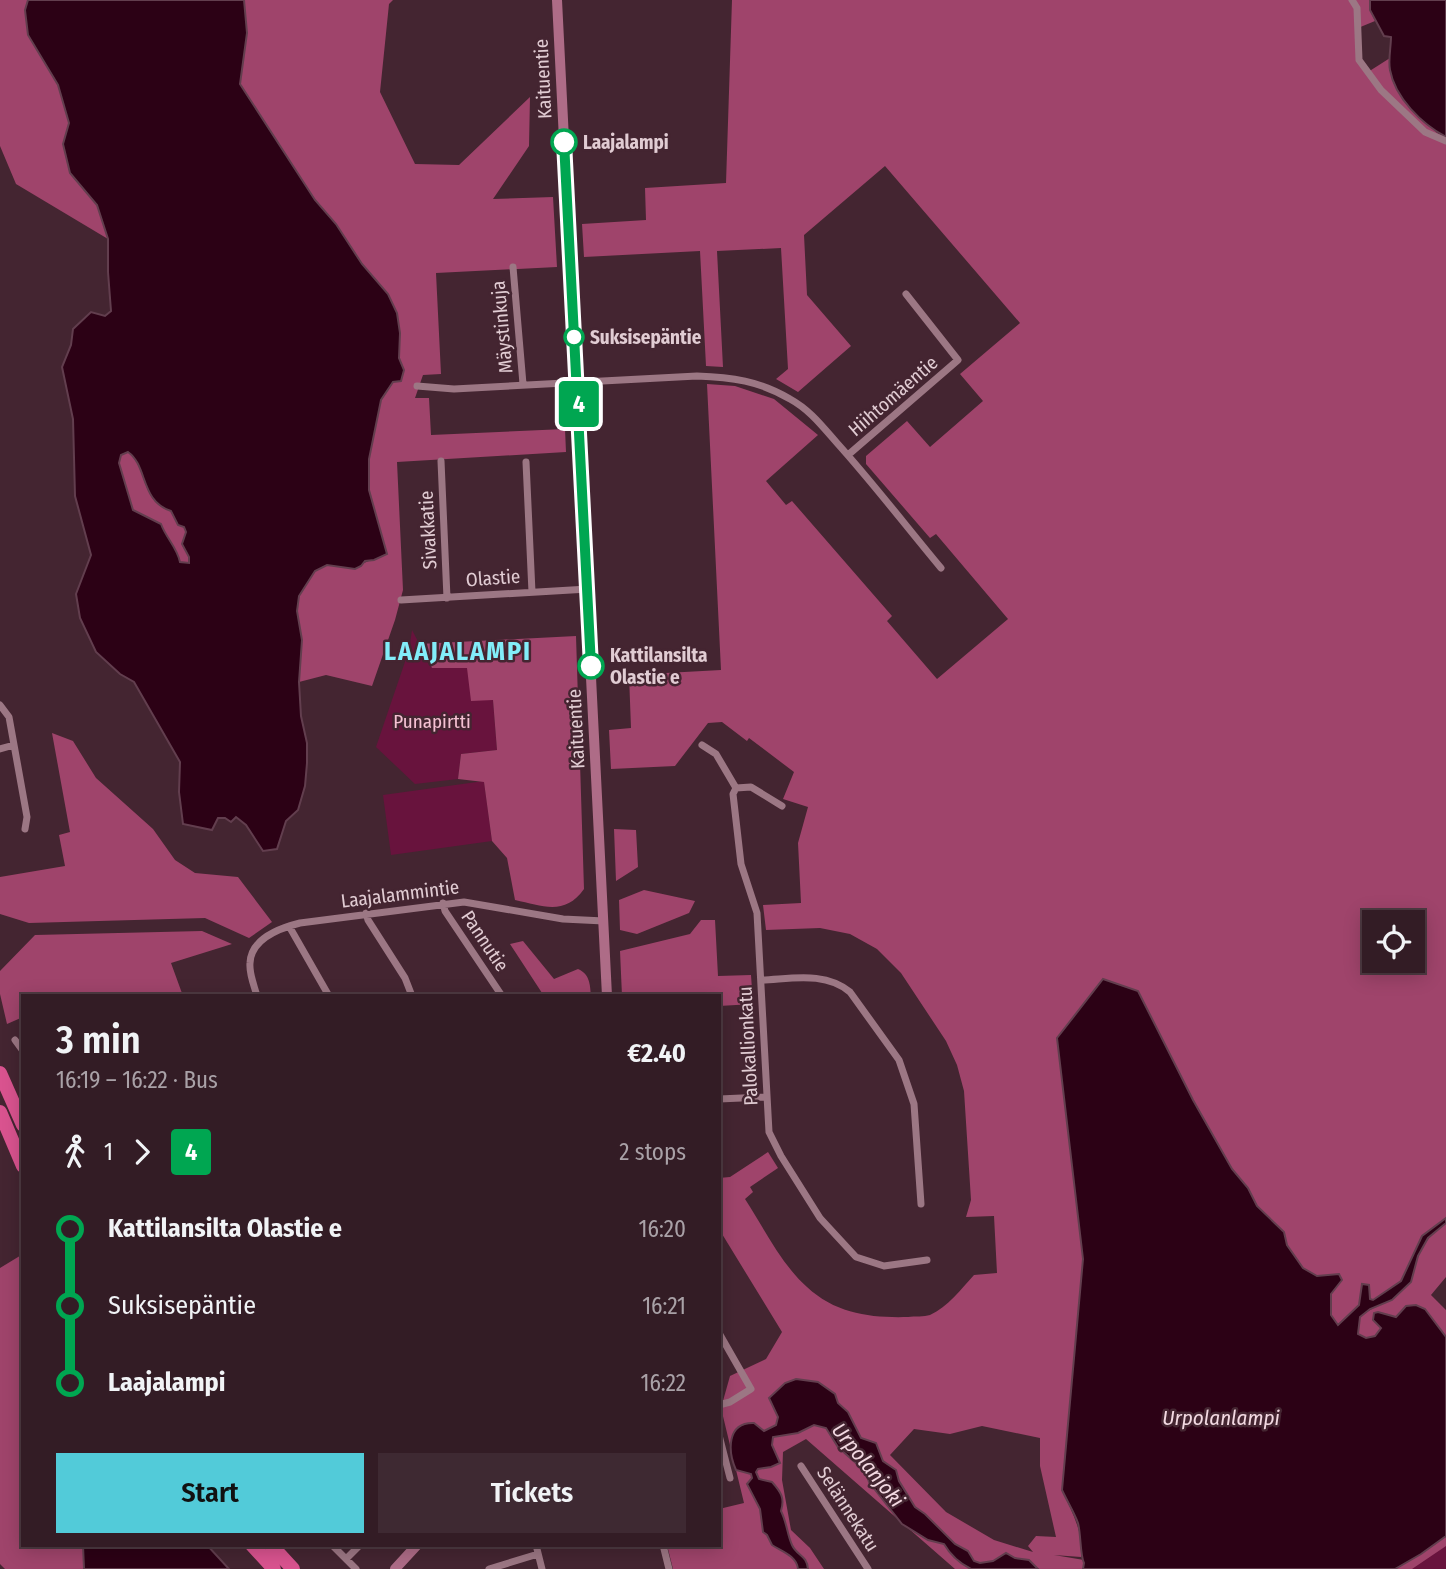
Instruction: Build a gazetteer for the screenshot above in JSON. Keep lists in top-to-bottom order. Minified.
{"streets":{"street":["Kaituentie","Mäystinkuja","Hiihtomäentie","Sivakkatie","Olastie","Laajalammintie","Pannutie","Palokallionkatu","Selännekatu"]},"crossings":[["Kaituentie","Olastie"],["Kaituentie","Laajalammintie"],["Sivakkatie","Olastie"],["Laajalammintie","Pannutie"]],"districts":["LAAJALAMPI"],"water":["Urpolanlampi","Urpolanjoki"],"parks":["Punapirtti"],"places":["Laajalampi","Suksisepäntie","Kattilansilta Olastie e"],"lines":["bus line 4"],"page":{"on_map":"4","heading":["3 min","16:19 – 16:22 · Bus","€2.40"],"legs":["1","4","2 stops"],"list":[{"name":"Kattilansilta Olastie e","value":"16:20"},{"name":"Suksisepäntie","value":"16:21"},{"name":"Laajalampi","value":"16:22"}],"buttons":["Start","Tickets"]}}
